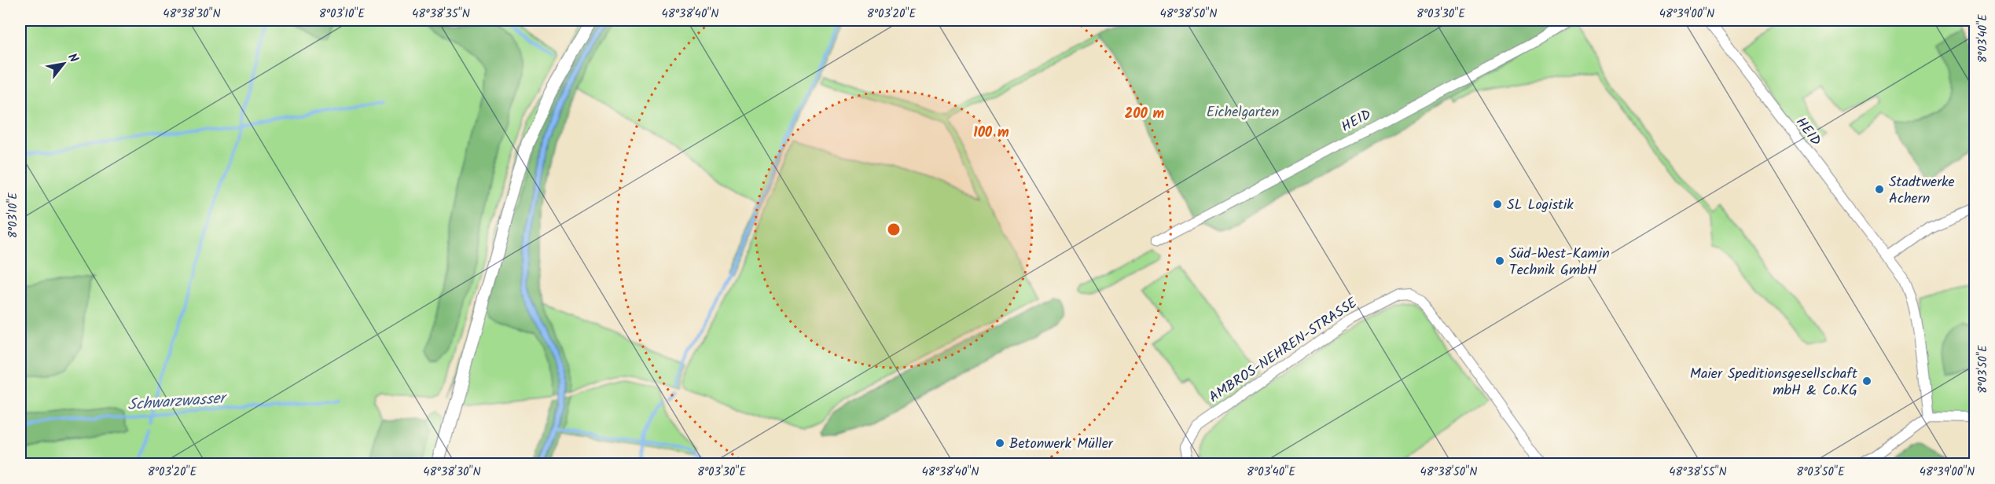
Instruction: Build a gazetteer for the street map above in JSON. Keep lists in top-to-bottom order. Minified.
{"streets":{"street":["HEID","AMBROS-NEHREN-STRASSE"]},"water":["Schwarzwasser"],"parks":["Eichelgarten"],"places":["Stadtwerke Achern","SL Logistik","Süd-West-Kamin Technik GmbH","Maier Speditionsgesellschaft mbH & Co.KG","Betonwerk Müller"],"north":"top right","coordinates":["48°38'30\"N","8°03'10\"E","48°38'35\"N","48°38'40\"N","8°03'20\"E","48°38'50\"N","8°03'30\"E","48°39'00\"N","8°03'40\"E","8°03'50\"E","48°38'55\"N"],"rings":["200 m","100 m"]}
